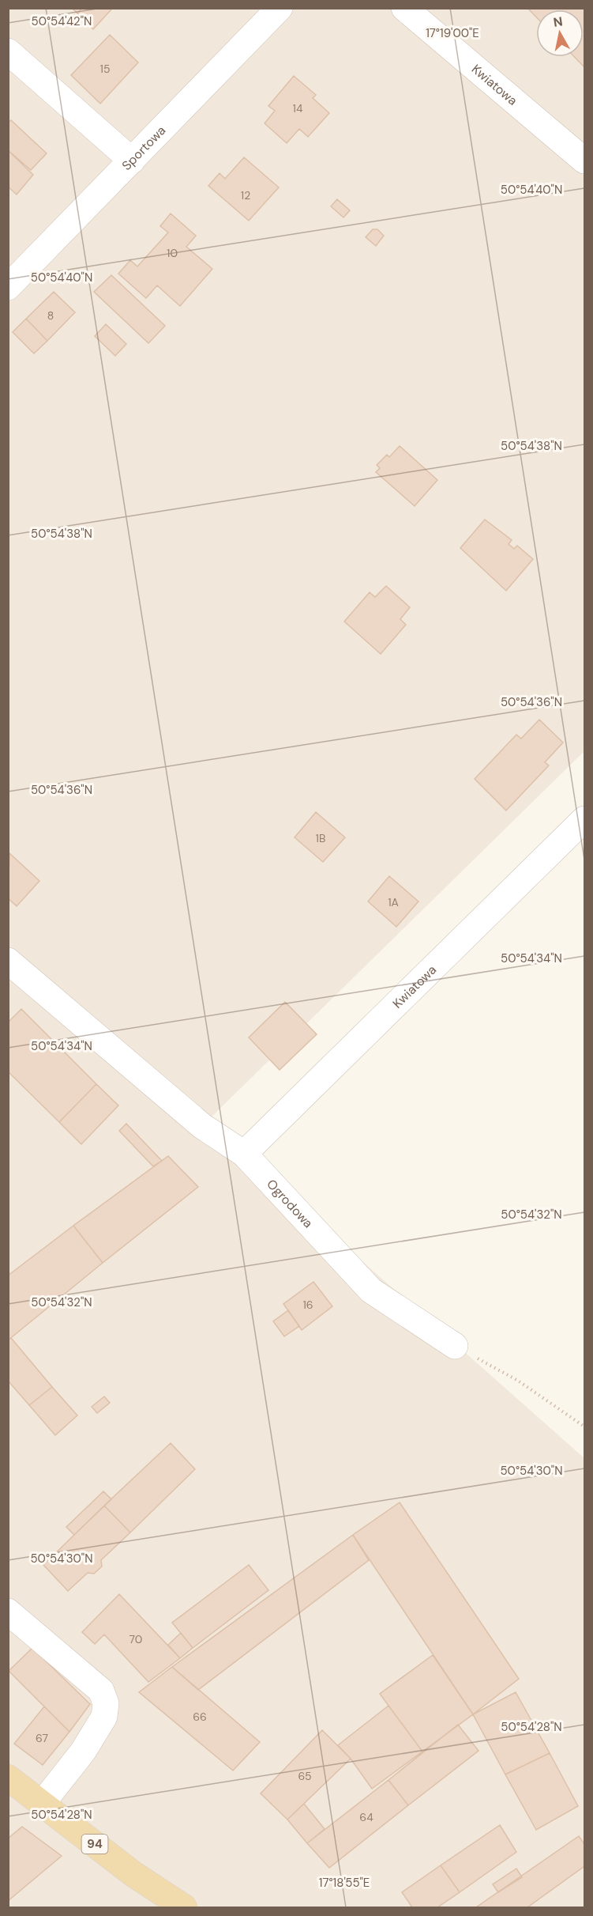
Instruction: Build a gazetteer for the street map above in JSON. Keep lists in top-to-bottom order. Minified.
{"streets":{"main road":["94"],"street":["Kwiatowa","Sportowa","Ogrodowa"]},"crossings":[["Kwiatowa","Ogrodowa"]],"house_numbers":["15","14","12","10","8","1B","1A","16","70","66","67","65","64"],"north":"top","coordinates":["50°54'42\"N","17°19'00\"E","50°54'40\"N","50°54'38\"N","50°54'36\"N","50°54'34\"N","50°54'32\"N","50°54'30\"N","50°54'28\"N","17°18'55\"E"]}
